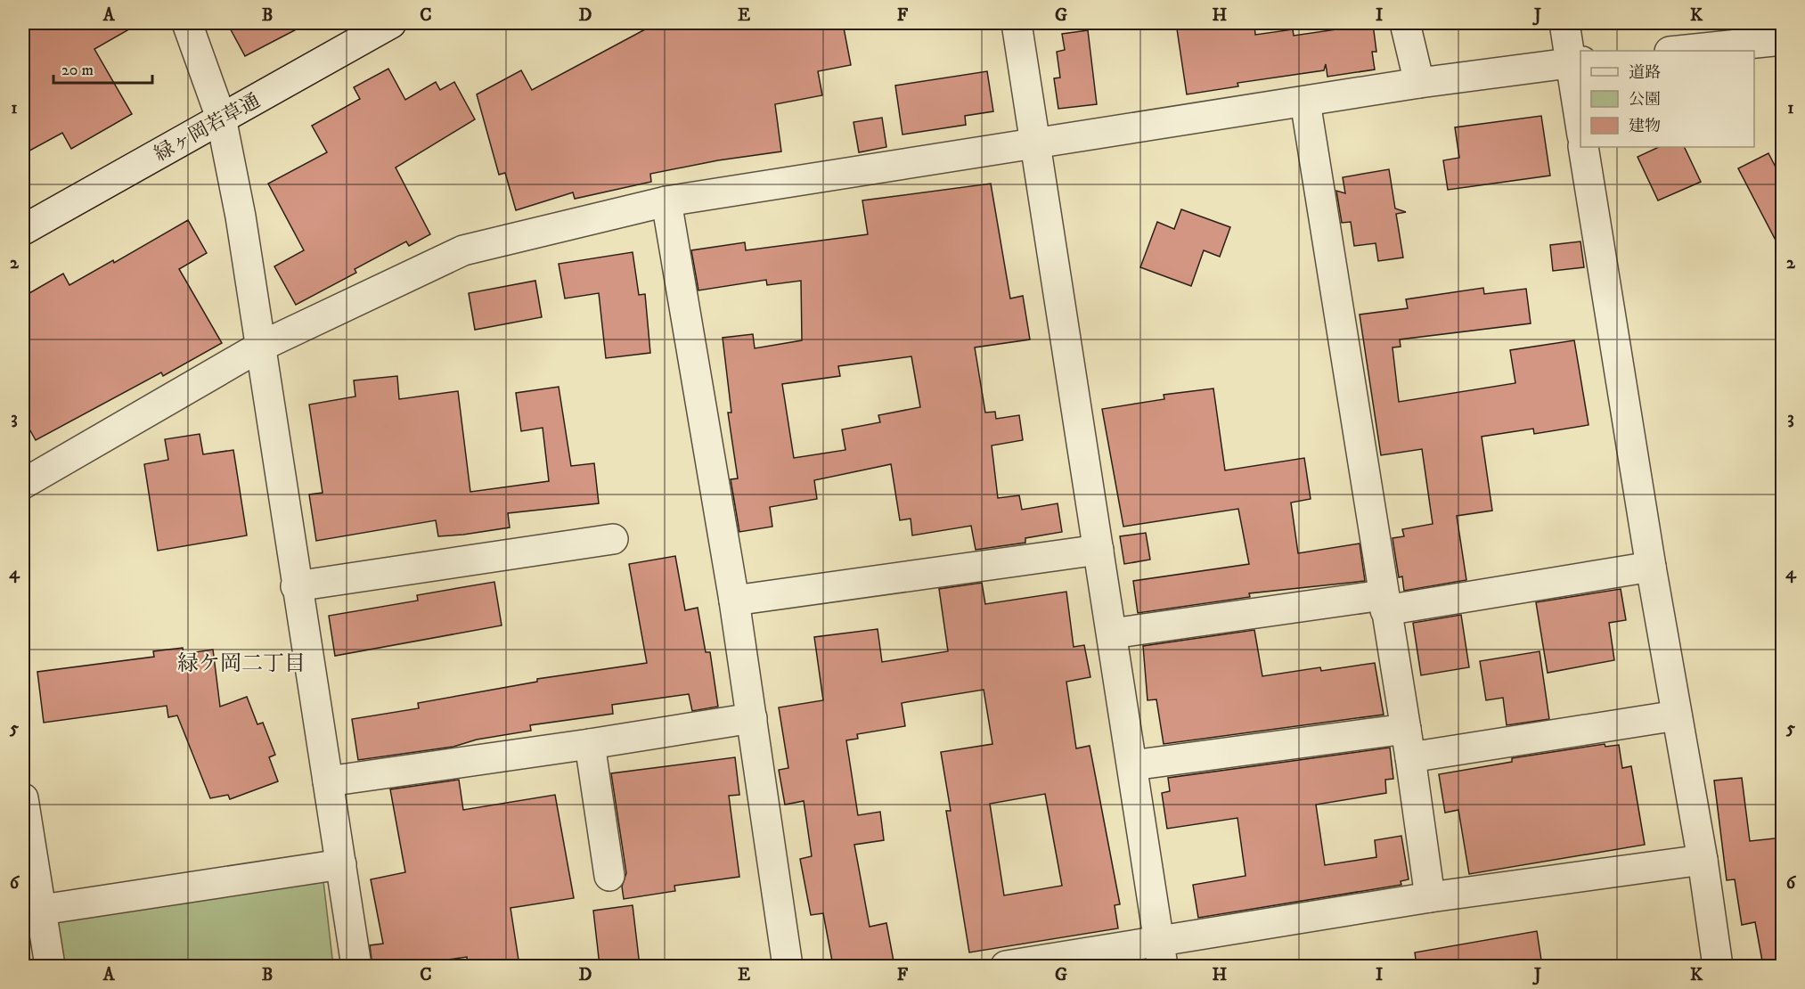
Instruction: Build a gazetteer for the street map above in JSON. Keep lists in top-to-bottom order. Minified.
{"streets":{"street":["緑ヶ岡若草通"]},"districts":["緑ケ岡二丁目"],"legend":["道路","公園","建物"],"scale_bar":"20 m","grid":{"columns":["A","B","C","D","E","F","G","H","I","J","K"],"rows":["1","2","3","4","5","6"]}}
